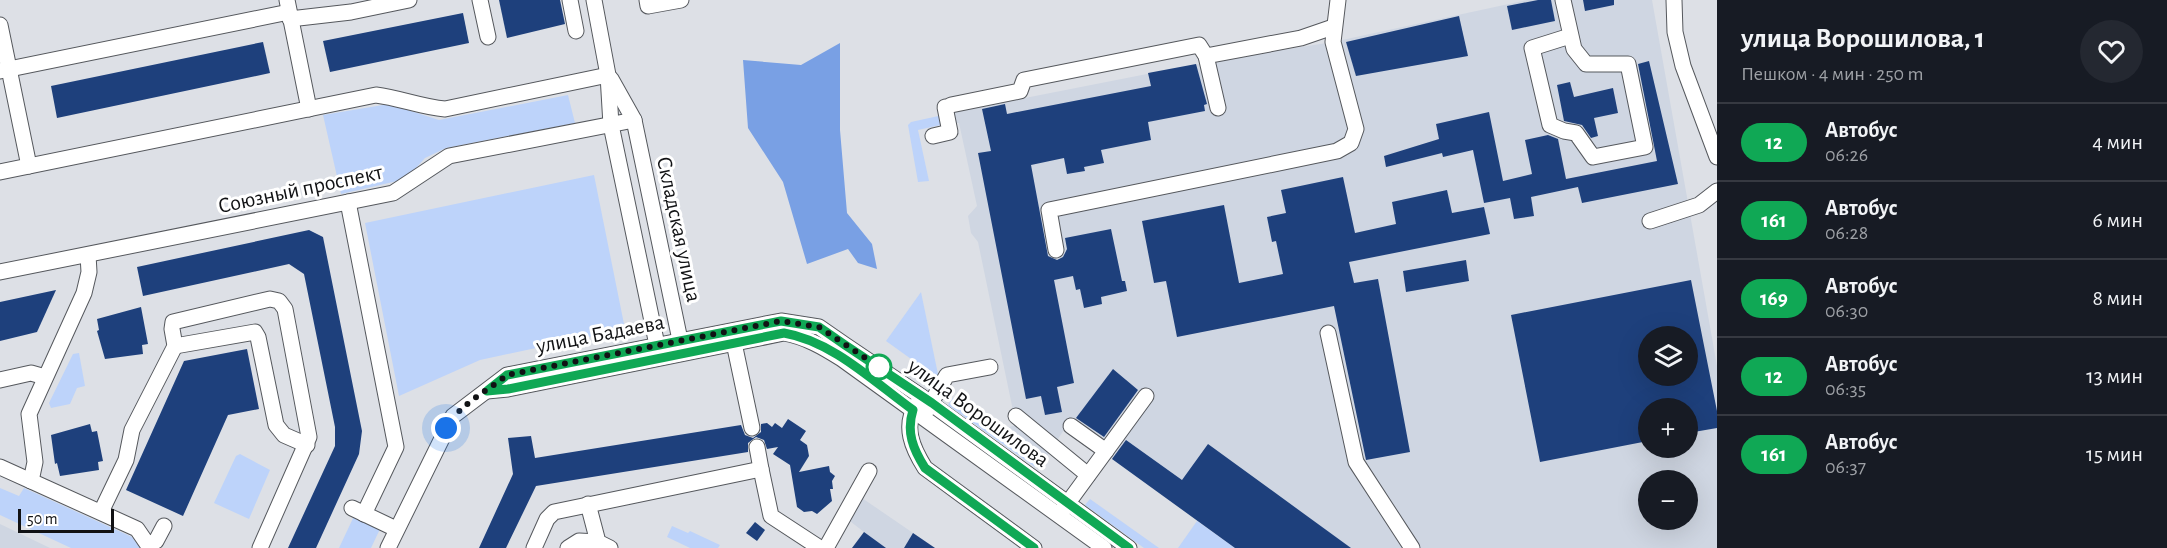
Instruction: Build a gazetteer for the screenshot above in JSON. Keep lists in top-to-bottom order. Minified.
{"streets":{"street":["Союзный проспект","Складская улица","улица Бадаева","улица Ворошилова"]},"crossings":[["Союзный проспект","Складская улица"],["Складская улица","улица Бадаева"],["улица Бадаева","улица Ворошилова"]],"lines":["bus line 12"],"scale_bar":"50 m","page":{"heading":["улица Ворошилова, 1","Пешком · 4 мин · 250 m"],"list":[{"mark":"12","name":"Автобус","note":"06:26","value":"4 мин"},{"mark":"161","name":"Автобус","note":"06:28","value":"6 мин"},{"mark":"169","name":"Автобус","note":"06:30","value":"8 мин"},{"mark":"12","name":"Автобус","note":"06:35","value":"13 мин"},{"mark":"161","name":"Автобус","note":"06:37","value":"15 мин"}],"map_buttons":["+","−"],"scale":"50 m"}}
